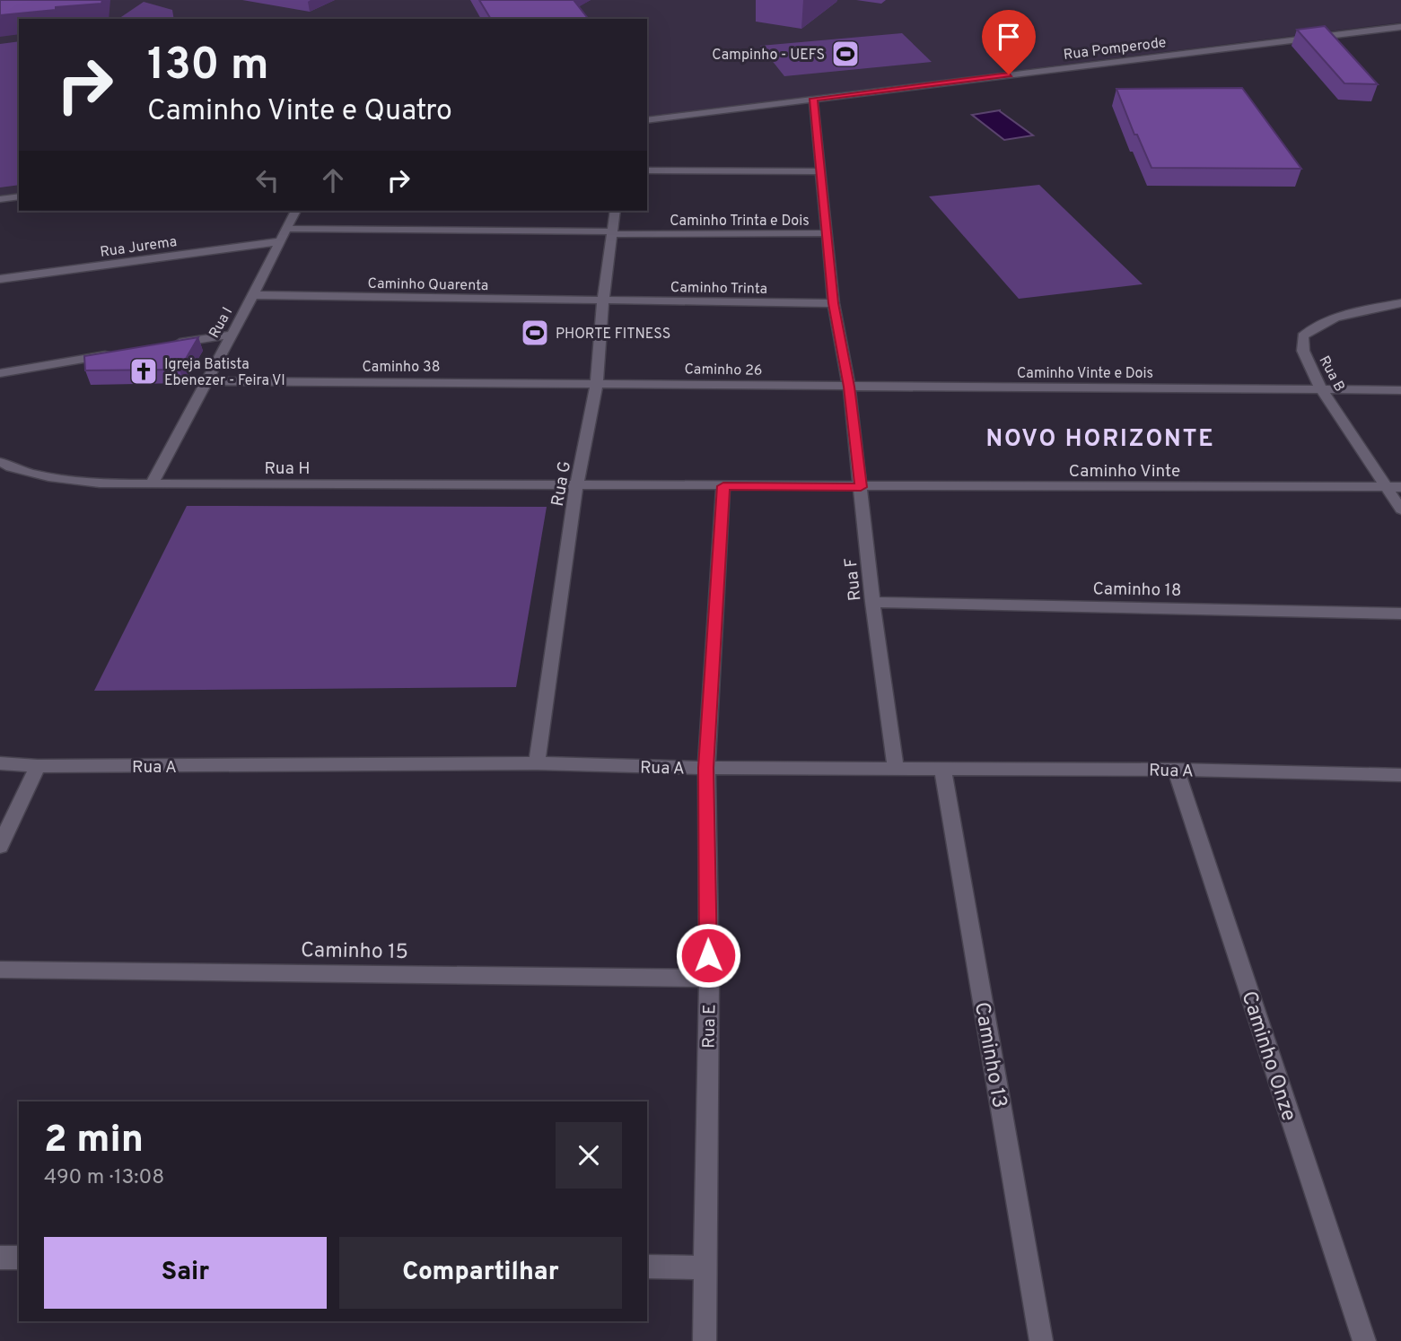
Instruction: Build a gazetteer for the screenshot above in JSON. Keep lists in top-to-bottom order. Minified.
{"streets":{"street":["Rua Pomperode","Caminho Trinta e Dois","Rua Jurema","Caminho Quarenta","Caminho Trinta","Rua I","Caminho 38","Caminho 26","Caminho Vinte e Dois","Rua B","Rua H","Caminho Vinte","Rua G","Rua F","Caminho 18","Rua A","Caminho 15","Rua E","Caminho 13","Caminho Onze"]},"crossings":[["Rua Pomperode","Rua F"],["Caminho Trinta e Dois","Rua I"],["Caminho Trinta e Dois","Rua G"],["Caminho Trinta e Dois","Rua F"],["Rua Jurema","Rua I"],["Caminho Quarenta","Caminho Trinta"],["Caminho Quarenta","Rua I"],["Caminho Quarenta","Rua G"],["Caminho Trinta","Rua G"],["Caminho Trinta","Rua F"],["Rua I","Caminho 38"],["Rua I","Rua H"],["Caminho 38","Caminho 26"],["Caminho 38","Rua G"],["Caminho 26","Caminho Vinte e Dois"],["Caminho 26","Rua G"],["Caminho 26","Rua F"],["Caminho Vinte e Dois","Rua B"],["Caminho Vinte e Dois","Rua F"],["Rua B","Caminho Vinte"],["Rua H","Caminho Vinte"],["Rua H","Rua G"],["Rua H","Rua E"],["Caminho Vinte","Rua F"],["Caminho Vinte","Rua E"],["Rua G","Rua A"],["Rua F","Caminho 18"],["Rua F","Rua A"],["Rua A","Rua E"],["Rua A","Caminho 13"],["Rua A","Caminho Onze"],["Caminho 15","Rua E"]],"districts":["NOVO HORIZONTE"],"places":{"sports":["Campinho - UEFS","PHORTE FITNESS"],"church":["Igreja Batista Ebenezer - Feira VI"]},"page":{"turn":["130 m","Caminho Vinte e Quatro"],"heading":["2 min","490 m · 13:08"],"buttons":["Sair","Compartilhar"]}}
